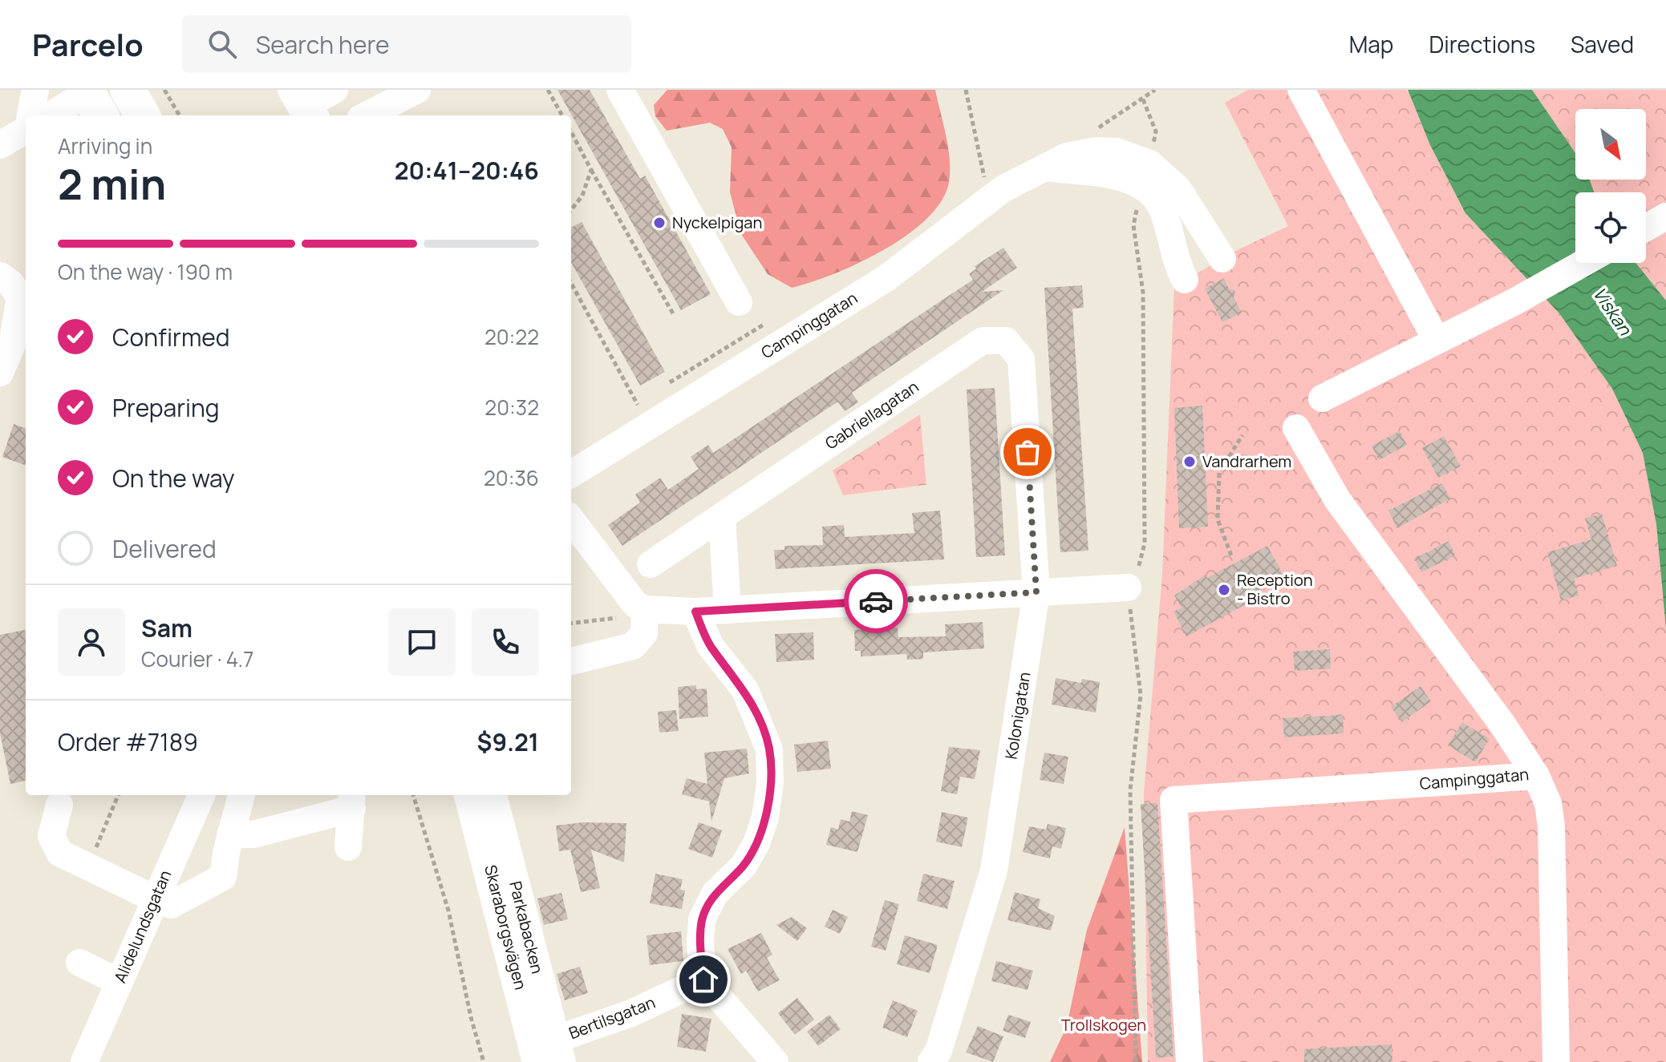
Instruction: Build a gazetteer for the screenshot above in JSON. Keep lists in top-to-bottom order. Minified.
{"streets":{"main road":["Skaraborgsvägen"],"street":["Campinggatan","Gabriellagatan","Kolonigatan","Alidelundsgatan","Parkabacken","Bertilsgatan"]},"crossings":[["Gabriellagatan","Kolonigatan"],["Skaraborgsvägen","Parkabacken"],["Skaraborgsvägen","Bertilsgatan"],["Parkabacken","Bertilsgatan"]],"water":["Viskan"],"parks":["Trollskogen"],"places":["Nyckelpigan","Vandrarhem","Reception - Bistro"],"north":"bottom right","page":{"header":"Parcelo","search":"Search here","nav":["Map","Directions","Saved"],"heading":["2 min","Arriving in","20:41–20:46"],"panel":["Sam","Courier · 4.7","Order #7189","$9.21"],"bar":"On the way · 190 m","list":[["Confirmed","20:22"],["Preparing","20:32"],["On the way","20:36"],"Delivered"]}}
